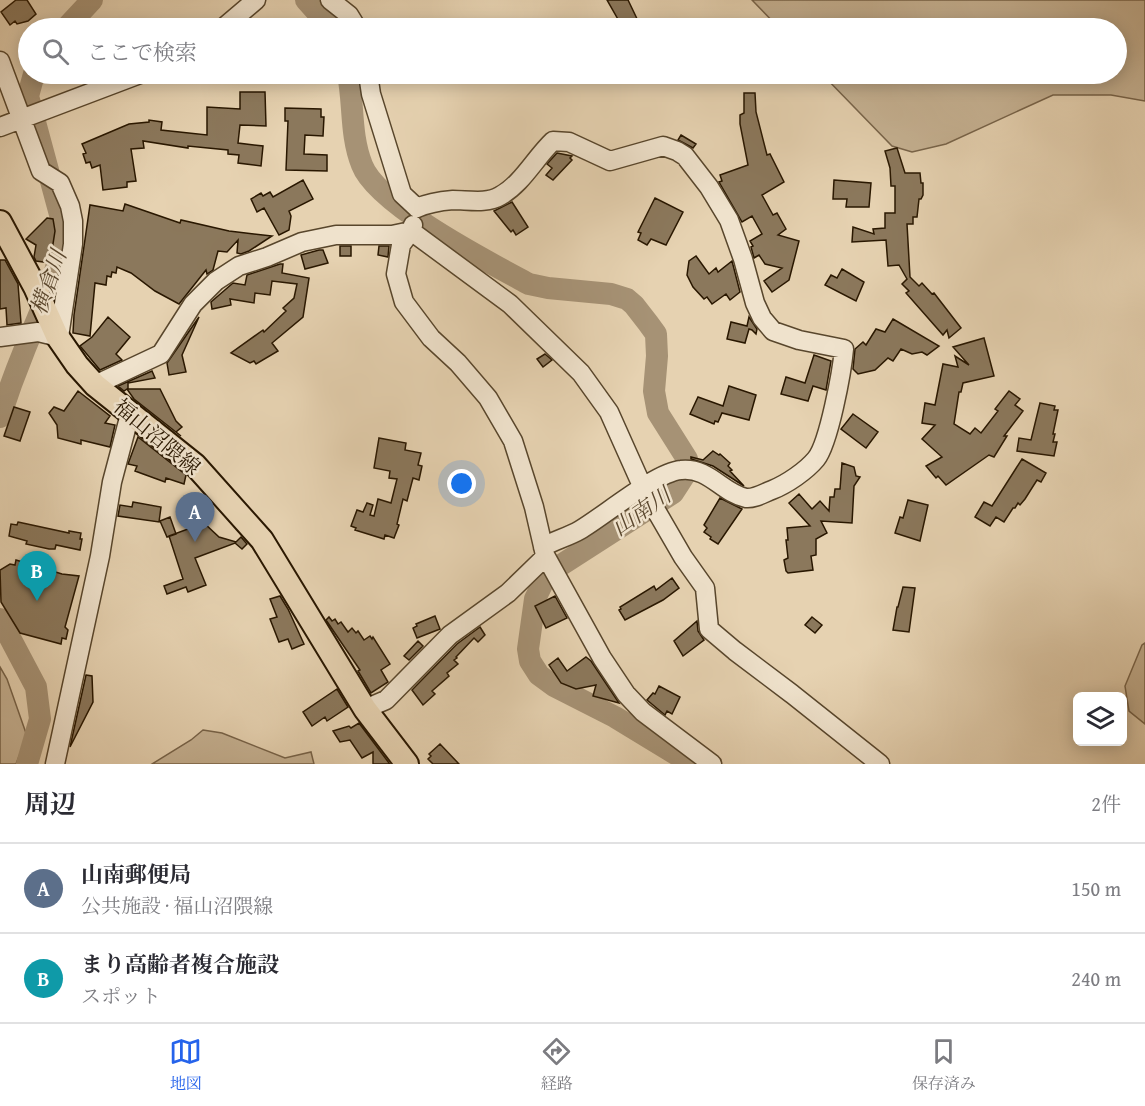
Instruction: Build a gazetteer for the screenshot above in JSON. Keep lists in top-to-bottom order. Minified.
{"streets":{"main road":["福山沼隈線"]},"water":["横倉川","山南川"],"page":{"search":"ここで検索","pins":["A","B"],"heading":["周辺","2件"],"list":[{"mark":"A","name":"山南郵便局","note":"公共施設 · 福山沼隈線","value":"150 m"},{"mark":"B","name":"まり高齢者複合施設","note":"スポット","value":"240 m"}],"nav":["地図","経路","保存済み"]}}
